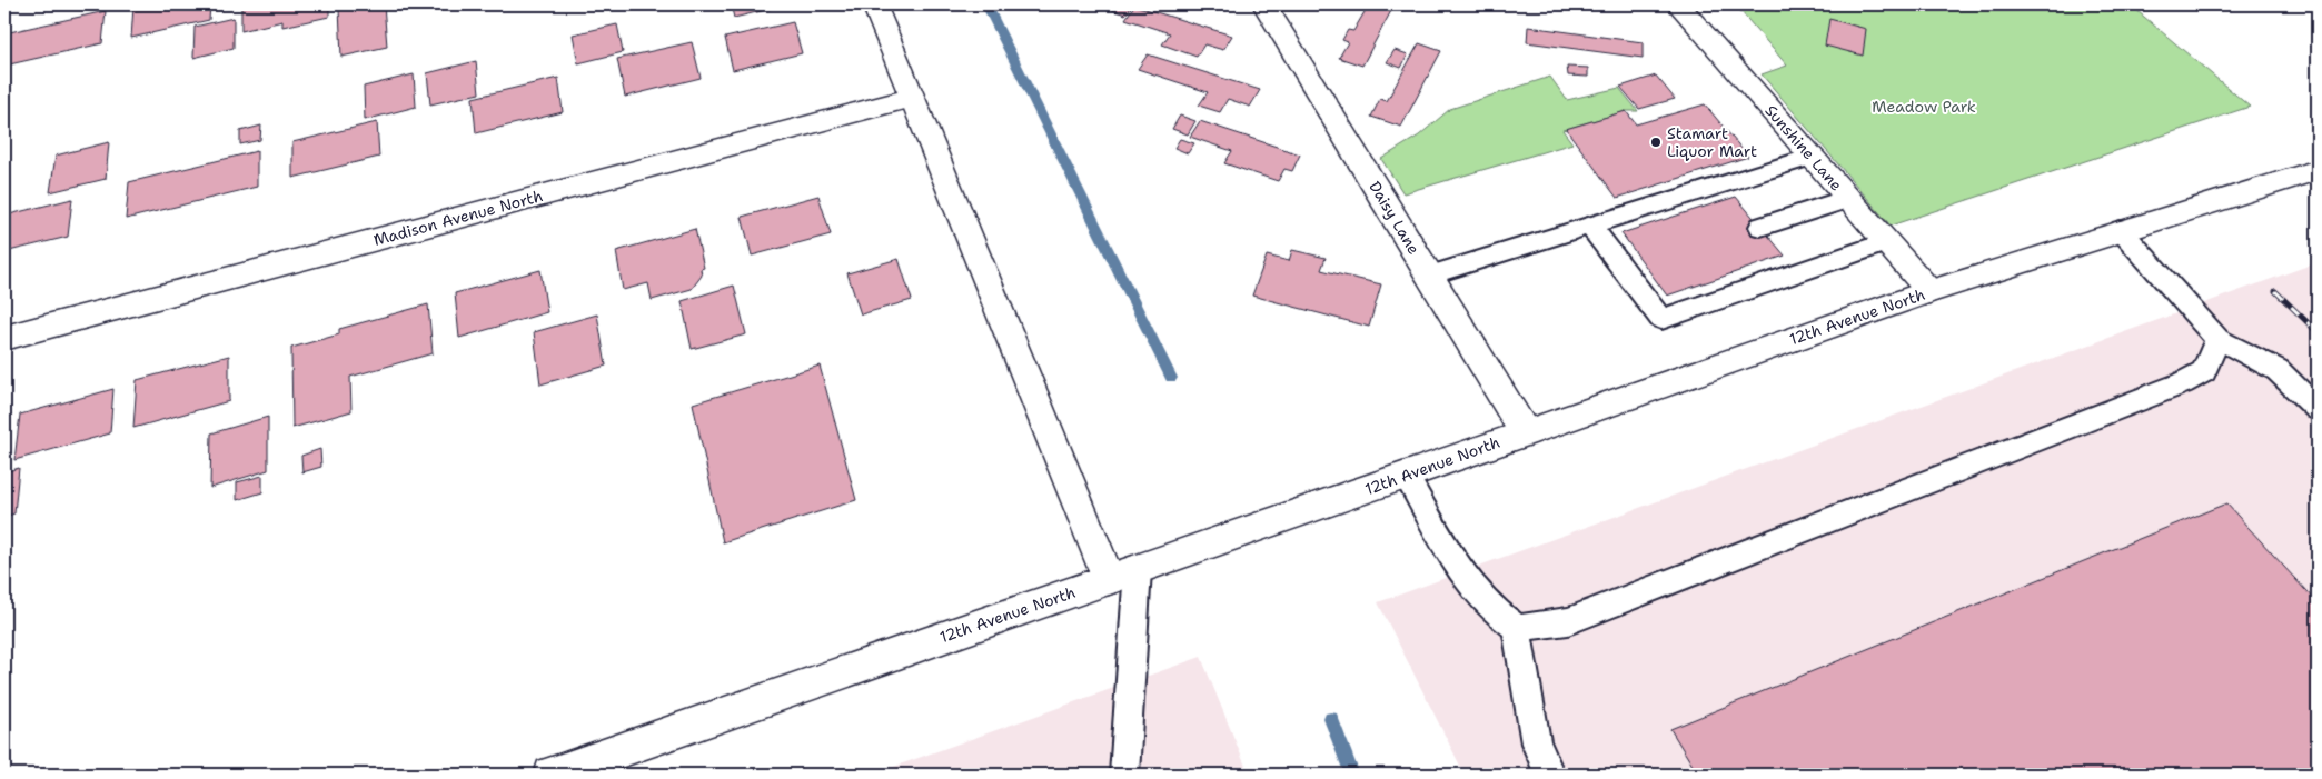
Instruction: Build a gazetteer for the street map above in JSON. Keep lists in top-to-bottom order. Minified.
{"streets":{"street":["Sunshine Lane","Madison Avenue North","Daisy Lane","12th Avenue North"]},"crossings":[["Sunshine Lane","12th Avenue North"],["Daisy Lane","12th Avenue North"]],"parks":["Meadow Park"],"places":["Stamart Liquor Mart"]}
